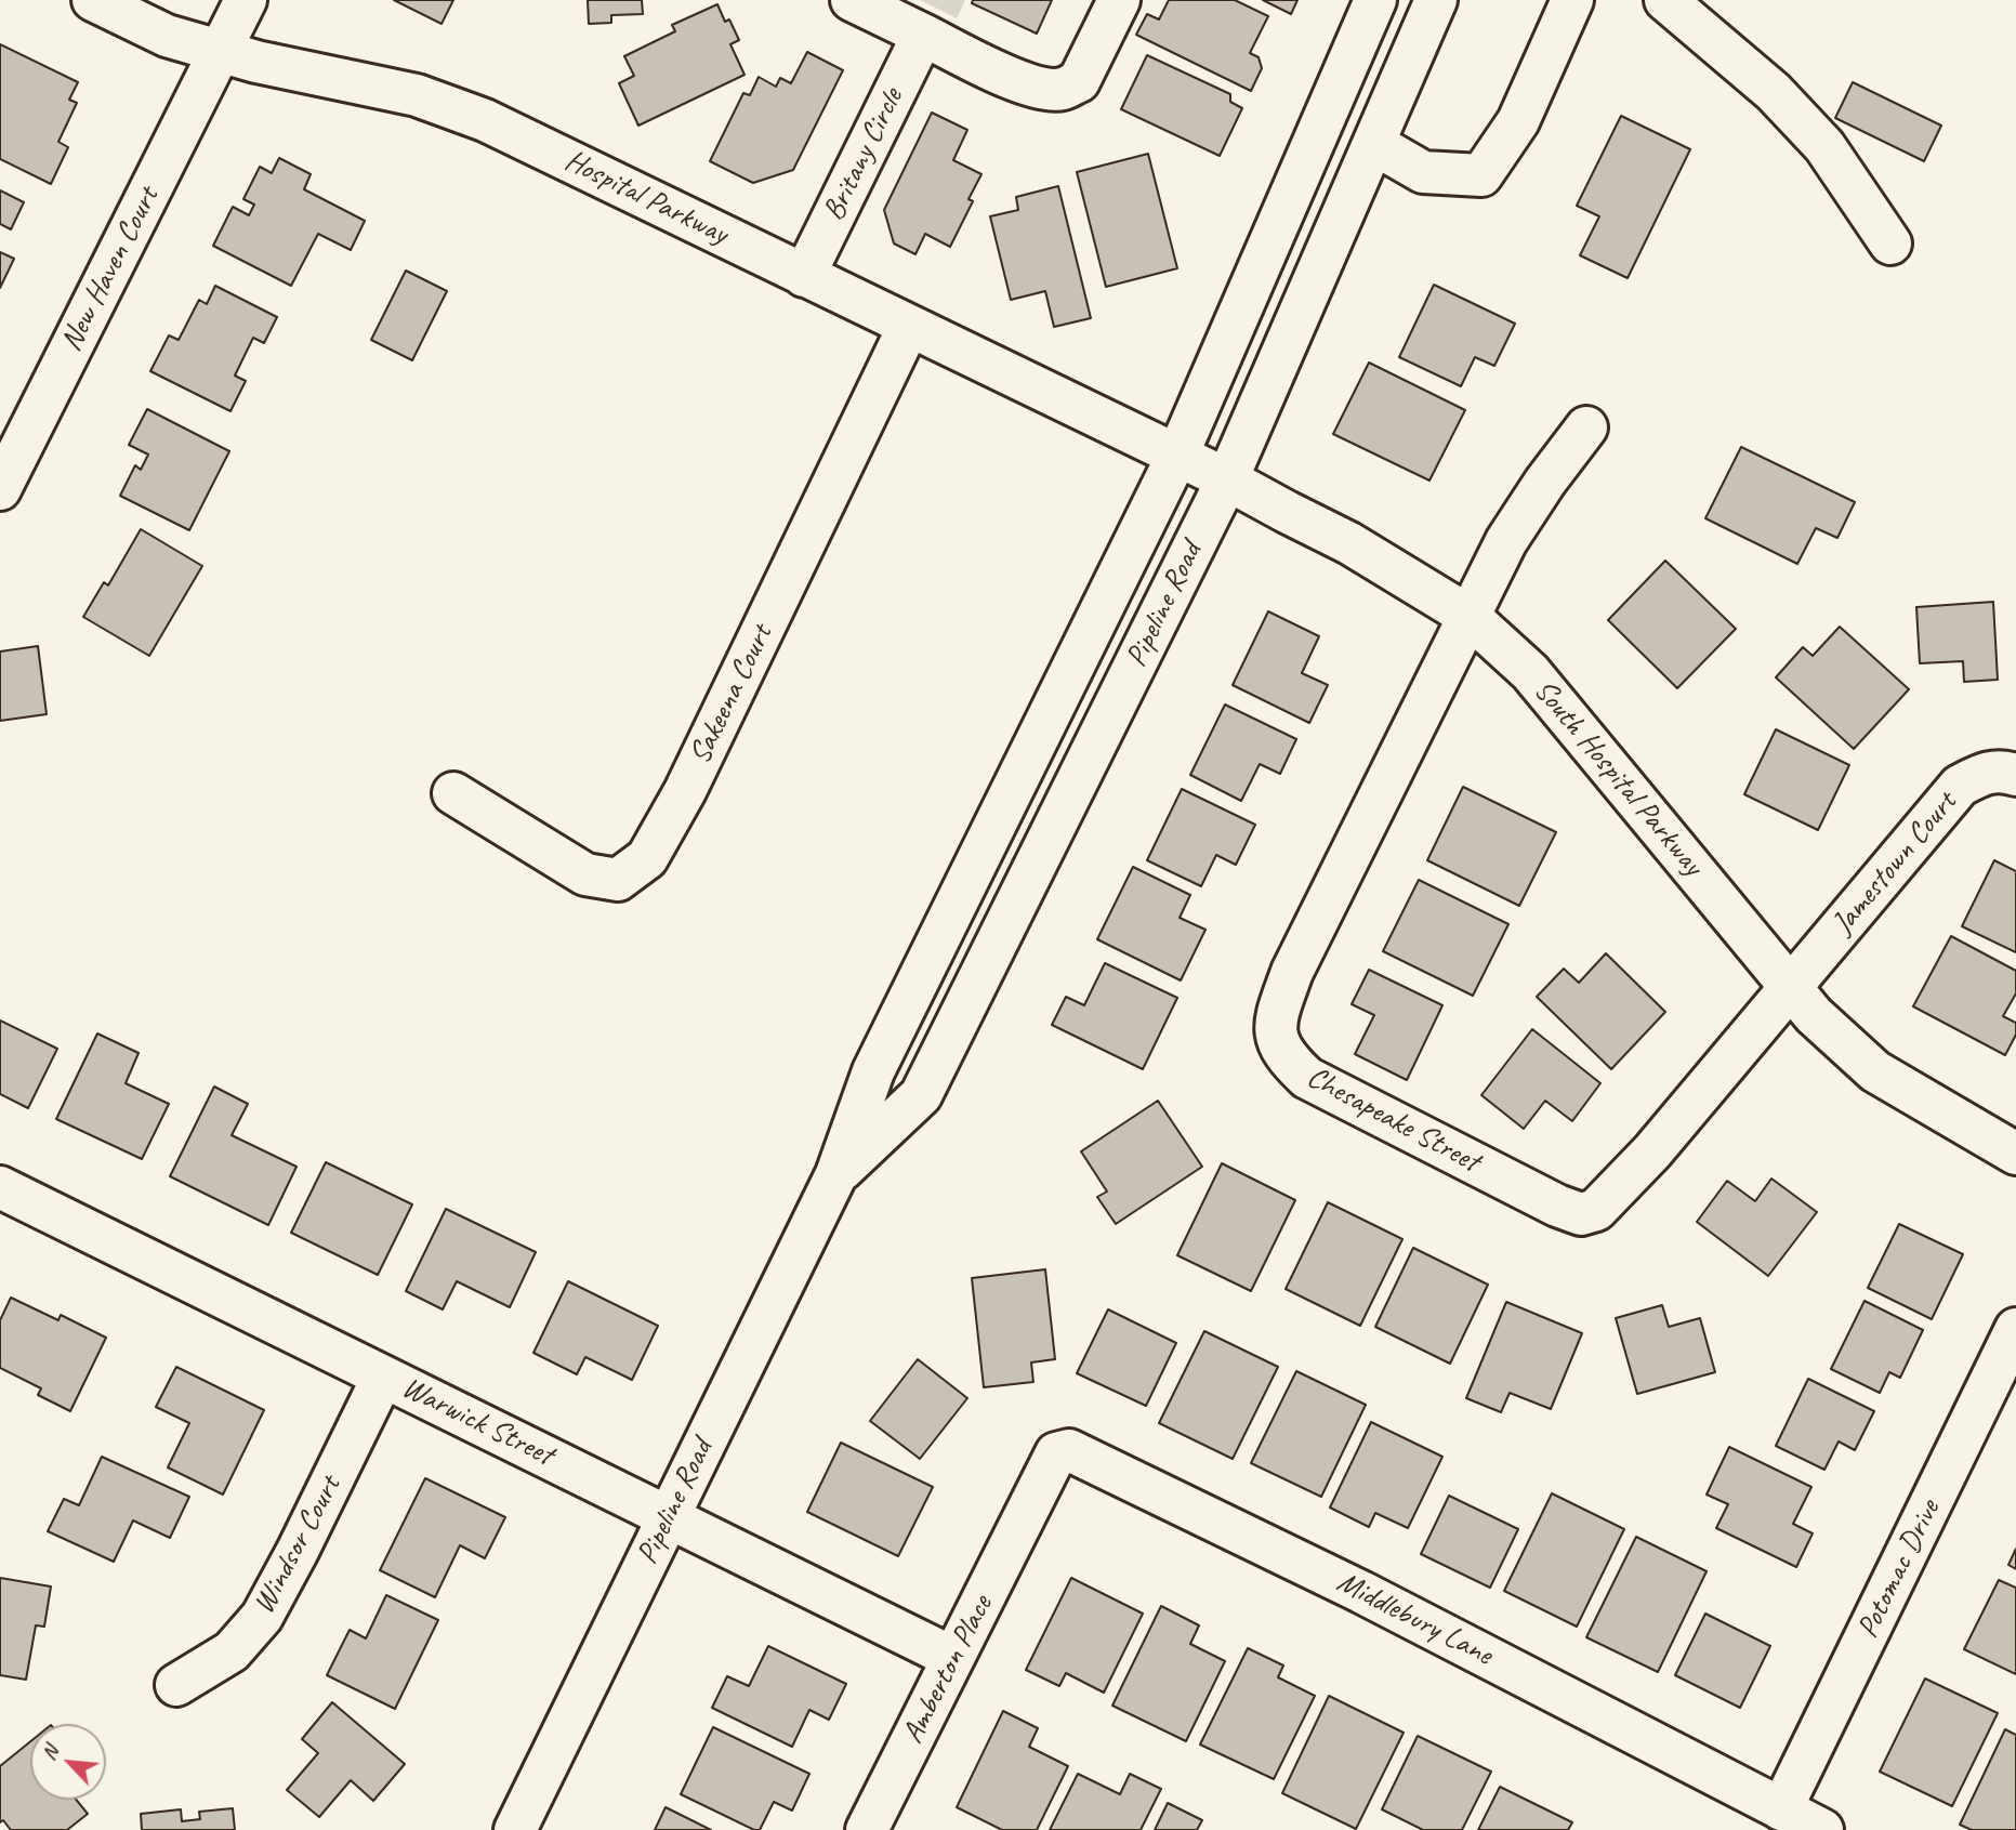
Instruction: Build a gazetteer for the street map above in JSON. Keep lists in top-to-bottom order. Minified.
{"streets":{"street":["Britany Circle","Hospital Parkway","New Haven Court","Pipeline Road","Sakeena Court","South Hospital Parkway","Jamestown Court","Chesapeake Street","Warwick Street","Windsor Court","Potomac Drive","Middlebury Lane","Amberton Place"]},"crossings":[["Britany Circle","Hospital Parkway"],["Hospital Parkway","New Haven Court"],["Hospital Parkway","Pipeline Road"],["Hospital Parkway","Sakeena Court"],["Hospital Parkway","South Hospital Parkway"],["Pipeline Road","South Hospital Parkway"],["Pipeline Road","Warwick Street"],["South Hospital Parkway","Jamestown Court"],["South Hospital Parkway","Chesapeake Street"],["Jamestown Court","Chesapeake Street"],["Warwick Street","Windsor Court"],["Warwick Street","Amberton Place"],["Potomac Drive","Middlebury Lane"],["Middlebury Lane","Amberton Place"]],"north":"top left"}
